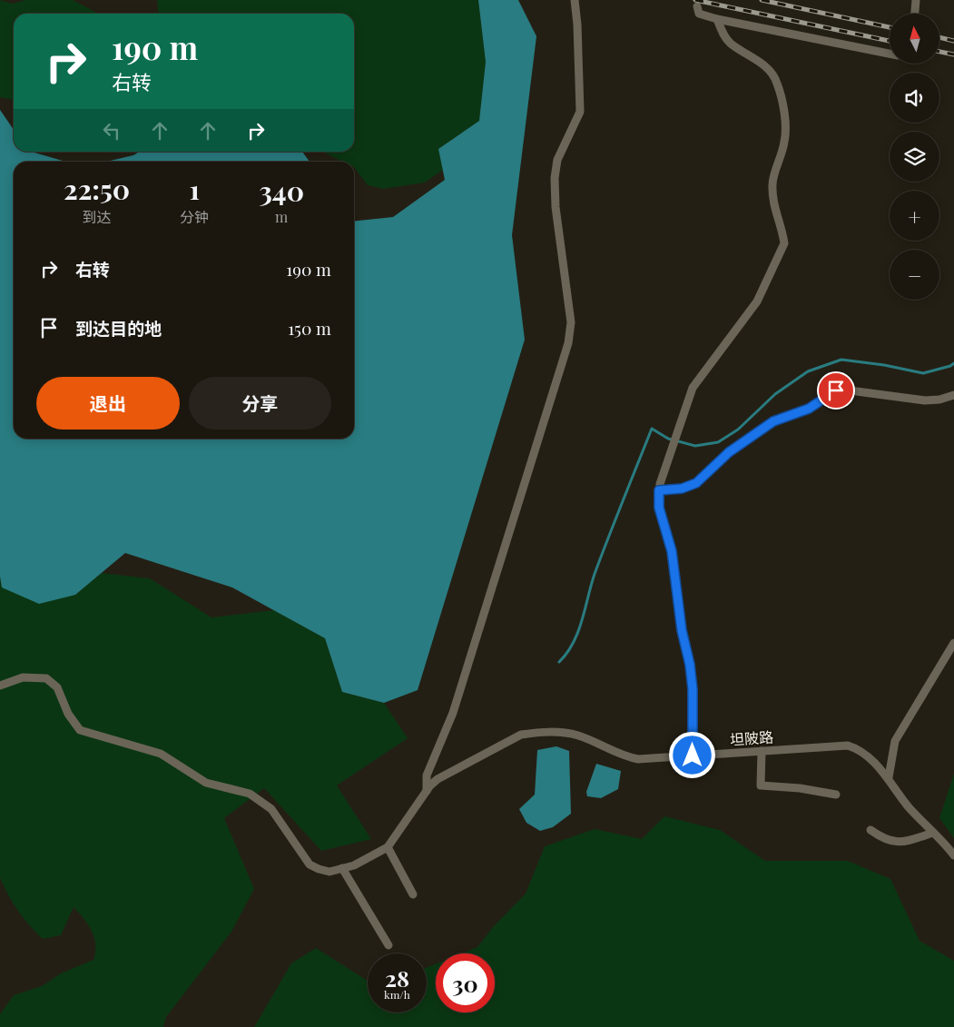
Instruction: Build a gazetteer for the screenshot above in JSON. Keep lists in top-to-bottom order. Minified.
{"streets":{"street":["坦陂路"]},"north":"top","page":{"map_buttons":["+","−"],"turn":["190 m","右转"],"eta":["22:50","到达","1","分钟","340","m"],"list":[{"name":"右转","value":"190 m"},{"name":"到达目的地","value":"150 m"}],"buttons":["退出","分享"],"speed":"28 km/h","limit":"30"}}
